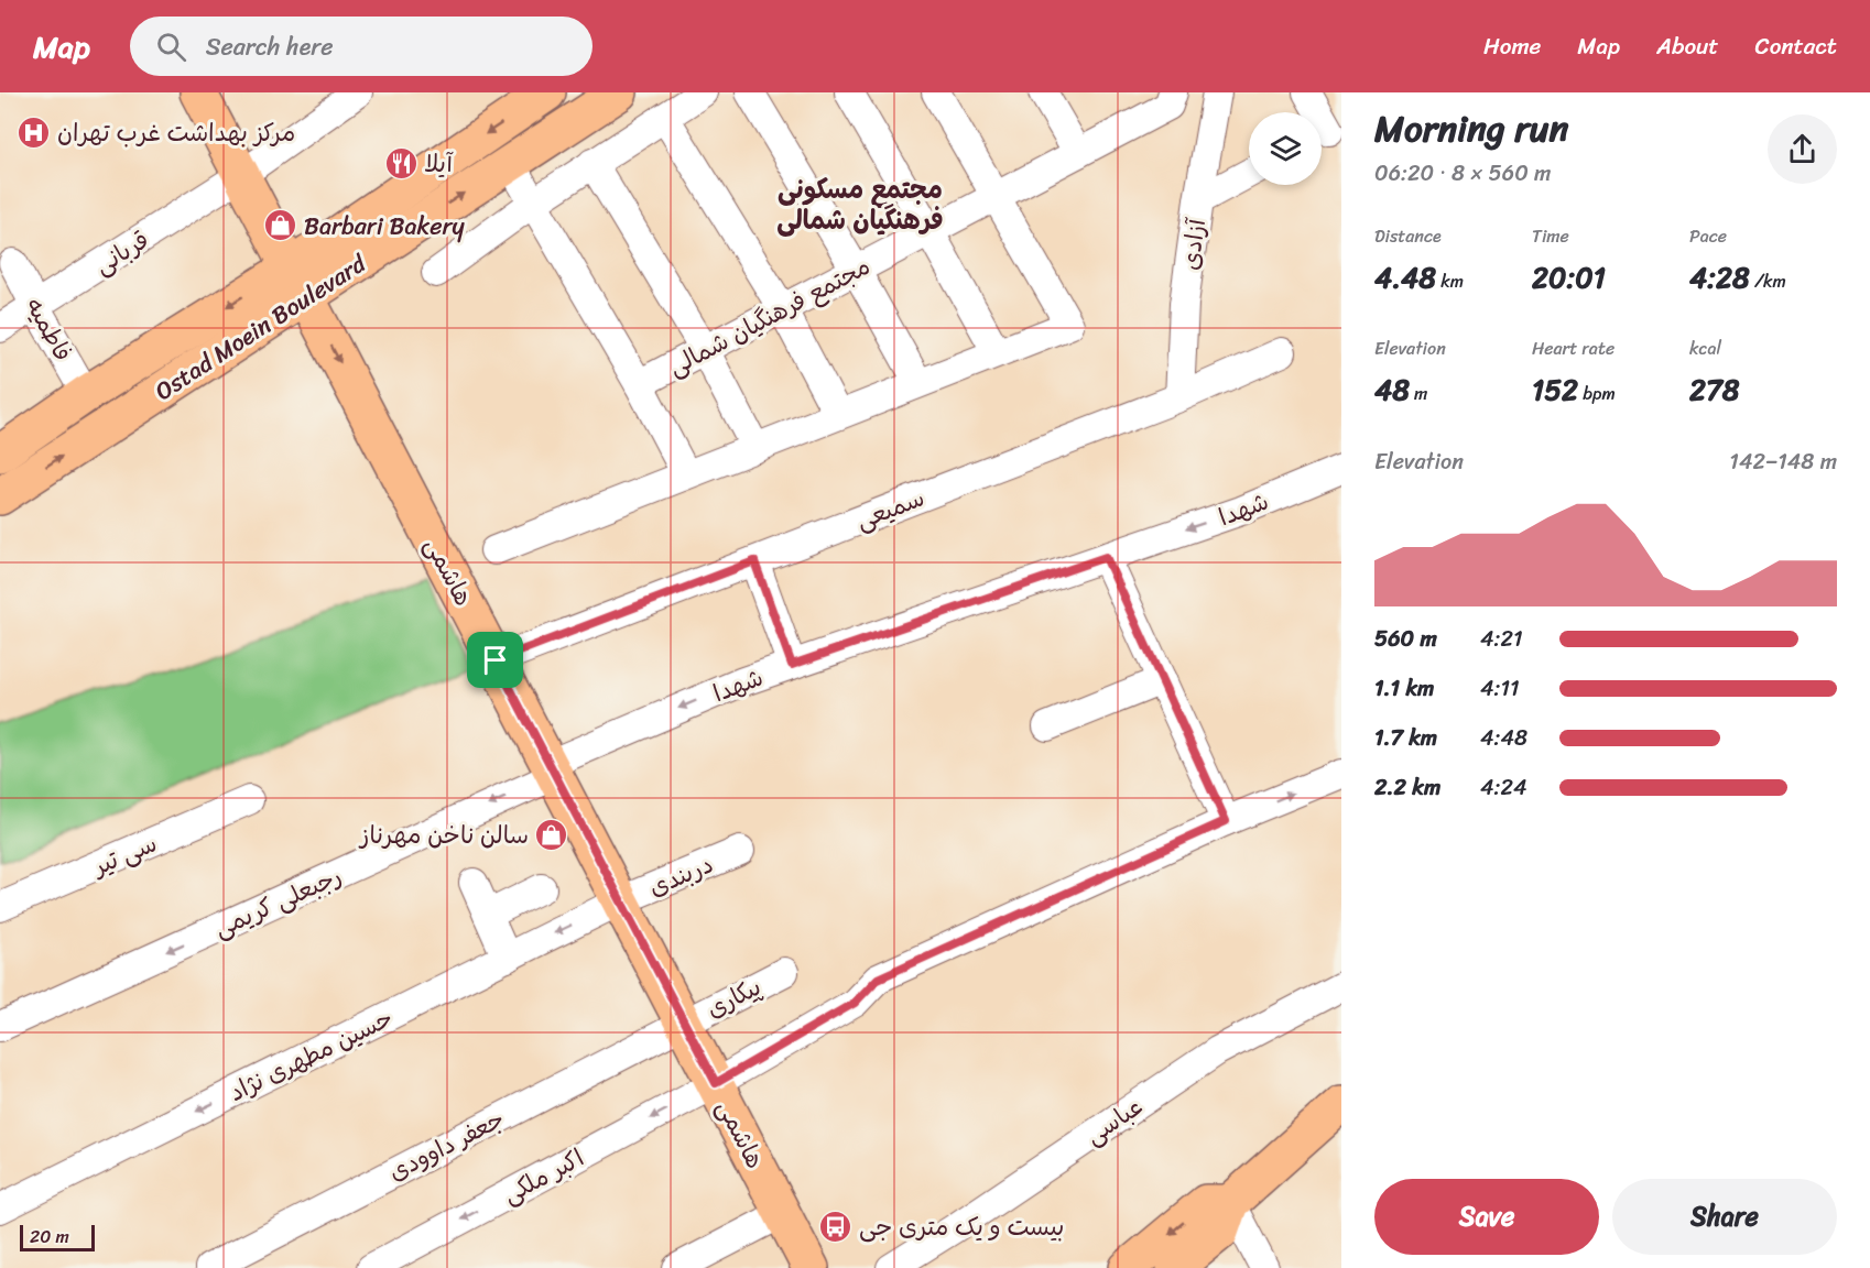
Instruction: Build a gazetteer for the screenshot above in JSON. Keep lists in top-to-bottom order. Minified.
{"streets":{"main road":["Ostad Moein Boulevard","هاشمی"],"street":["آزادی","قربانی","مجتمع فرهنگیان شمالی","فاطمیه","سمیعی","شهدا","سی تیر","دربندی","رجبعلی کریمی","پیکاری","حسین مطهری نژاد","عباسی","جعفر داوودی","اکبر ملکی"]},"crossings":[["آزادی","سمیعی"],["قربانی","فاطمیه"],["قربانی","هاشمی"],["Ostad Moein Boulevard","فاطمیه"],["Ostad Moein Boulevard","هاشمی"],["سمیعی","هاشمی"],["شهدا","هاشمی"],["شهدا","رجبعلی کریمی"],["هاشمی","دربندی"],["هاشمی","رجبعلی کریمی"],["هاشمی","پیکاری"],["هاشمی","حسین مطهری نژاد"],["هاشمی","جعفر داوودی"],["هاشمی","اکبر ملکی"],["دربندی","حسین مطهری نژاد"],["پیکاری","جعفر داوودی"]],"one_way":["رجبعلی کریمی","حسین مطهری نژاد"],"districts":["مجتمع مسکونی فرهنگیان شمالی"],"places":{"hospital":["مرکز بهداشت غرب تهران"],"restaurant":["آیلا"],"shop":["Barbari Bakery","سالن ناخن مهرناز"],"bus stop":["بیست و یک متری جی"]},"scale_bar":"20 m","page":{"header":"Map","search":"Search here","nav":["Home","Map","About","Contact"],"heading":["Morning run","06:20 · 8 × 560 m"],"stats":[["Distance","4.48 km"],["Time","20:01"],["Pace","4:28 /km"],["Elevation","48 m"],["Heart rate","152 bpm"],["kcal","278"]],"chart":["Elevation","142–148 m"],"list":[{"name":"560 m","note":"4:21"},{"name":"1.1 km","note":"4:11"},{"name":"1.7 km","note":"4:48"},{"name":"2.2 km","note":"4:24"}],"buttons":["Save","Share"],"scale":"20 m"}}
